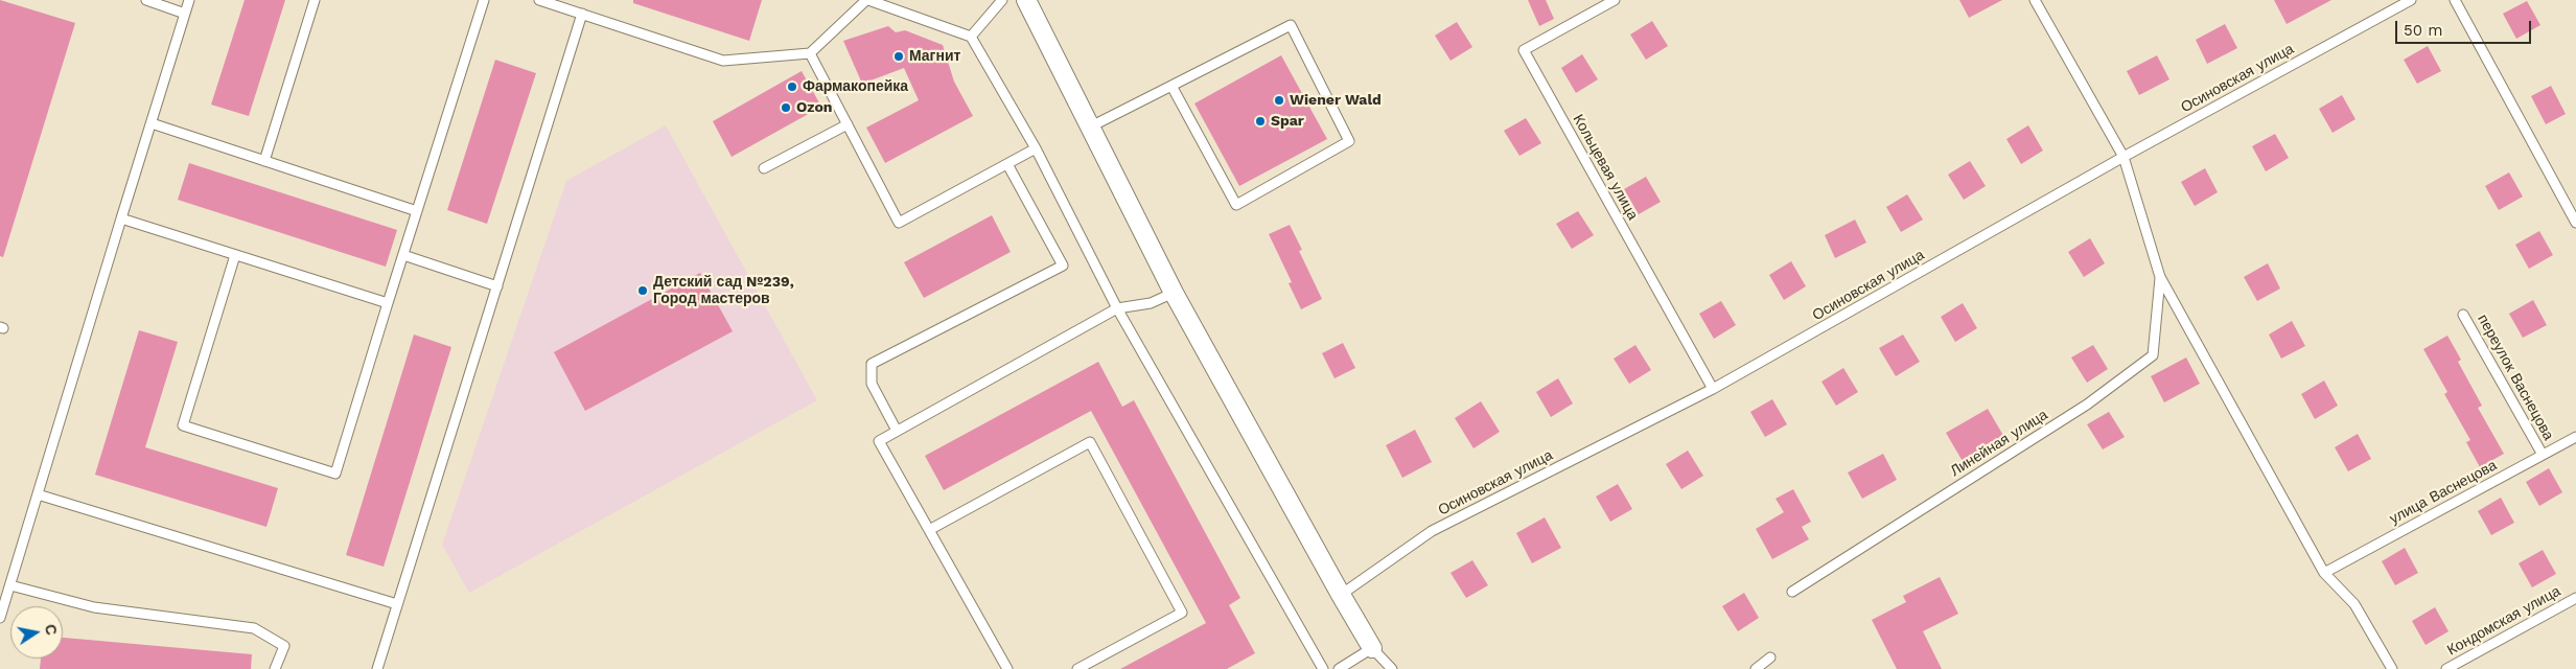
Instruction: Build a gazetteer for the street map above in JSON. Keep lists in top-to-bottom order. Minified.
{"streets":{"lane":["Осиновская улица","Кольцевая улица","переулок Васнецова","Линейная улица","улица Васнецова","Кондомская улица"]},"crossings":[["Осиновская улица","Кольцевая улица"],["Осиновская улица","Линейная улица"],["переулок Васнецова","улица Васнецова"],["Линейная улица","улица Васнецова"]],"places":["Магнит","Фармакопейка","Wiener Wald","Ozon","Spar","Детский сад №239, Город мастеров"],"scale_bar":"50 m","north":"right"}
